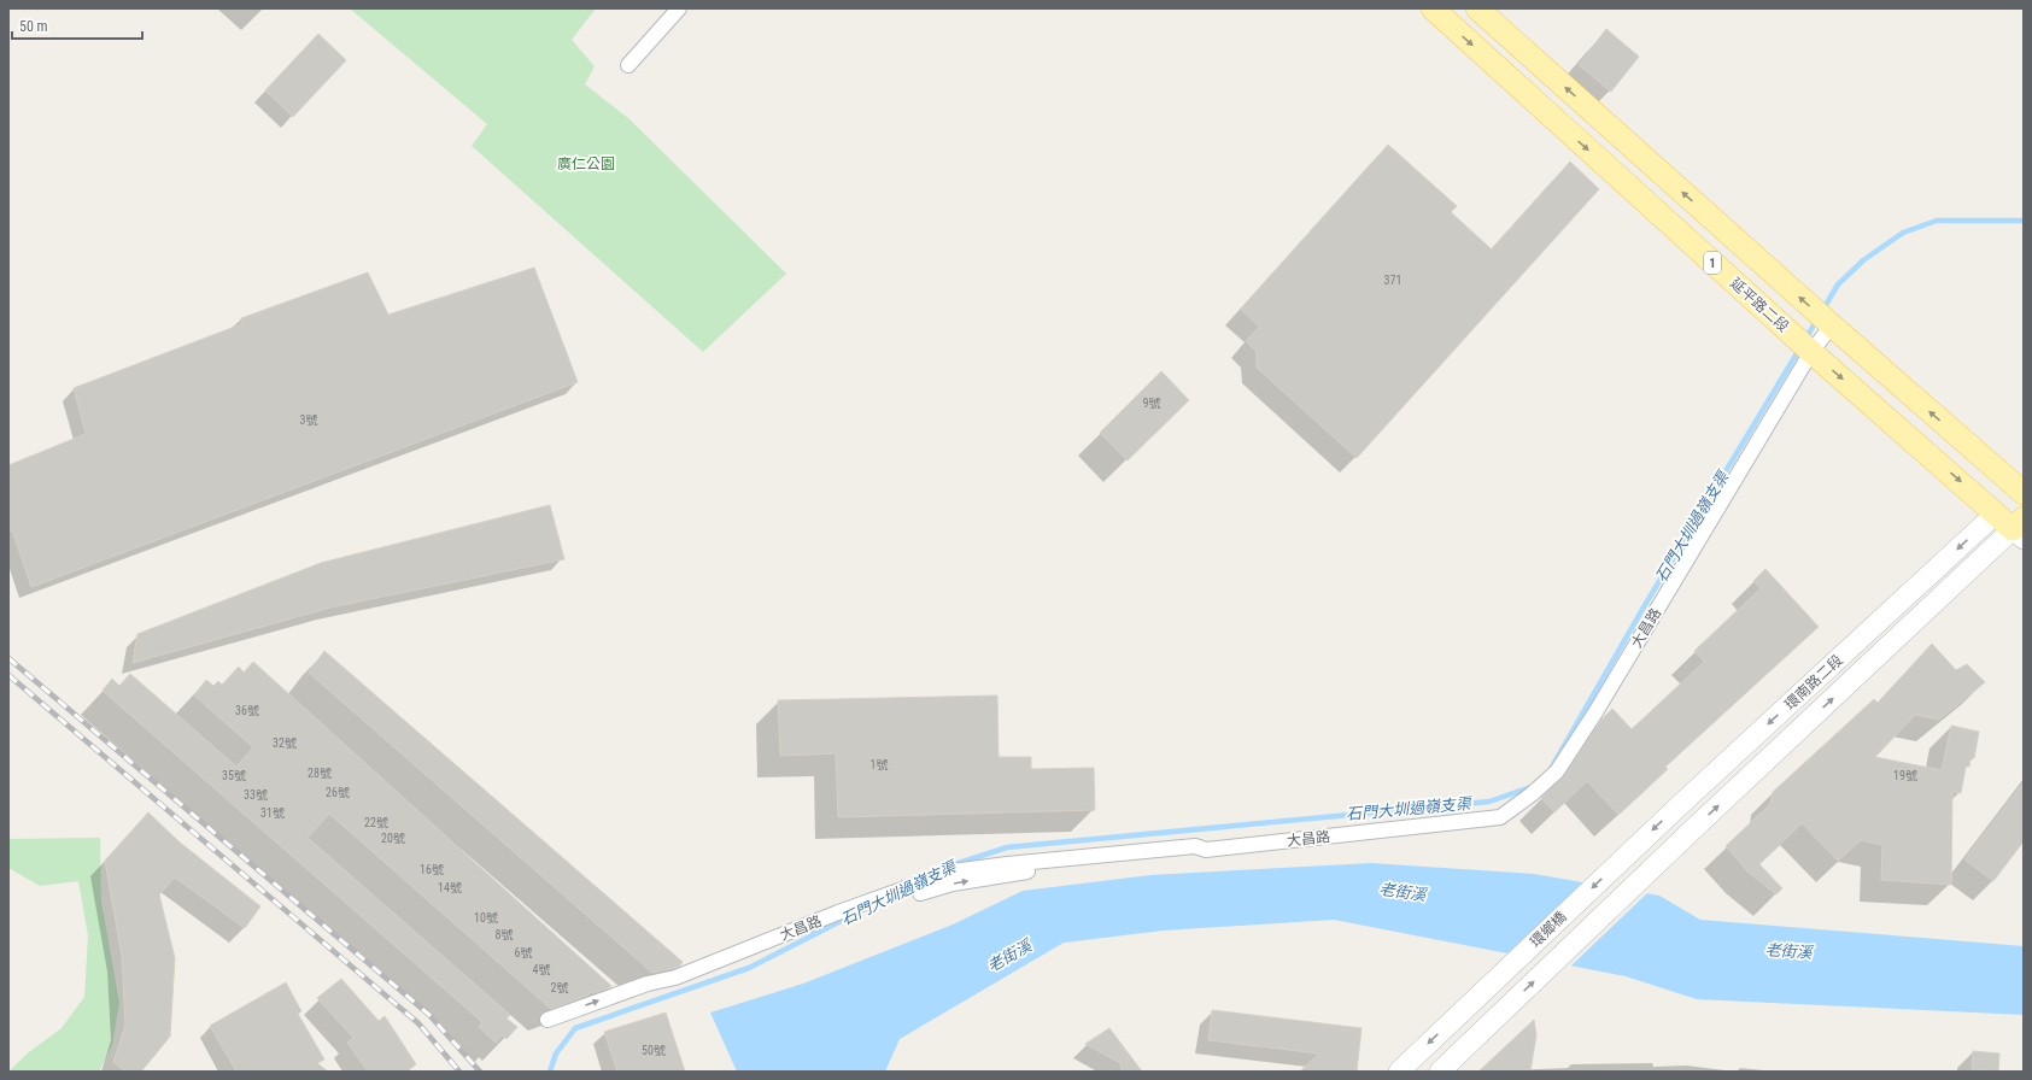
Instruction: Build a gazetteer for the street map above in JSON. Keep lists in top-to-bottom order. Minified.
{"streets":{"main road":["1","延平路二段","環南路二段","環鄉橋"],"street":["大昌路"]},"crossings":[["1","延平路二段"],["1","大昌路"],["1","環南路二段"],["延平路二段","大昌路"],["延平路二段","環南路二段"],["環南路二段","環鄉橋"]],"one_way":["大昌路"],"water":["石門大圳過嶺支渠","老街溪"],"parks":["廣仁公園"],"house_numbers":["371","9號","3號","36號","32號","1號","28號","35號","19號","26號","33號","31號","22號","20號","16號","14號","10號","8號","6號","4號","2號","50號"],"scale_bar":"50 m"}
